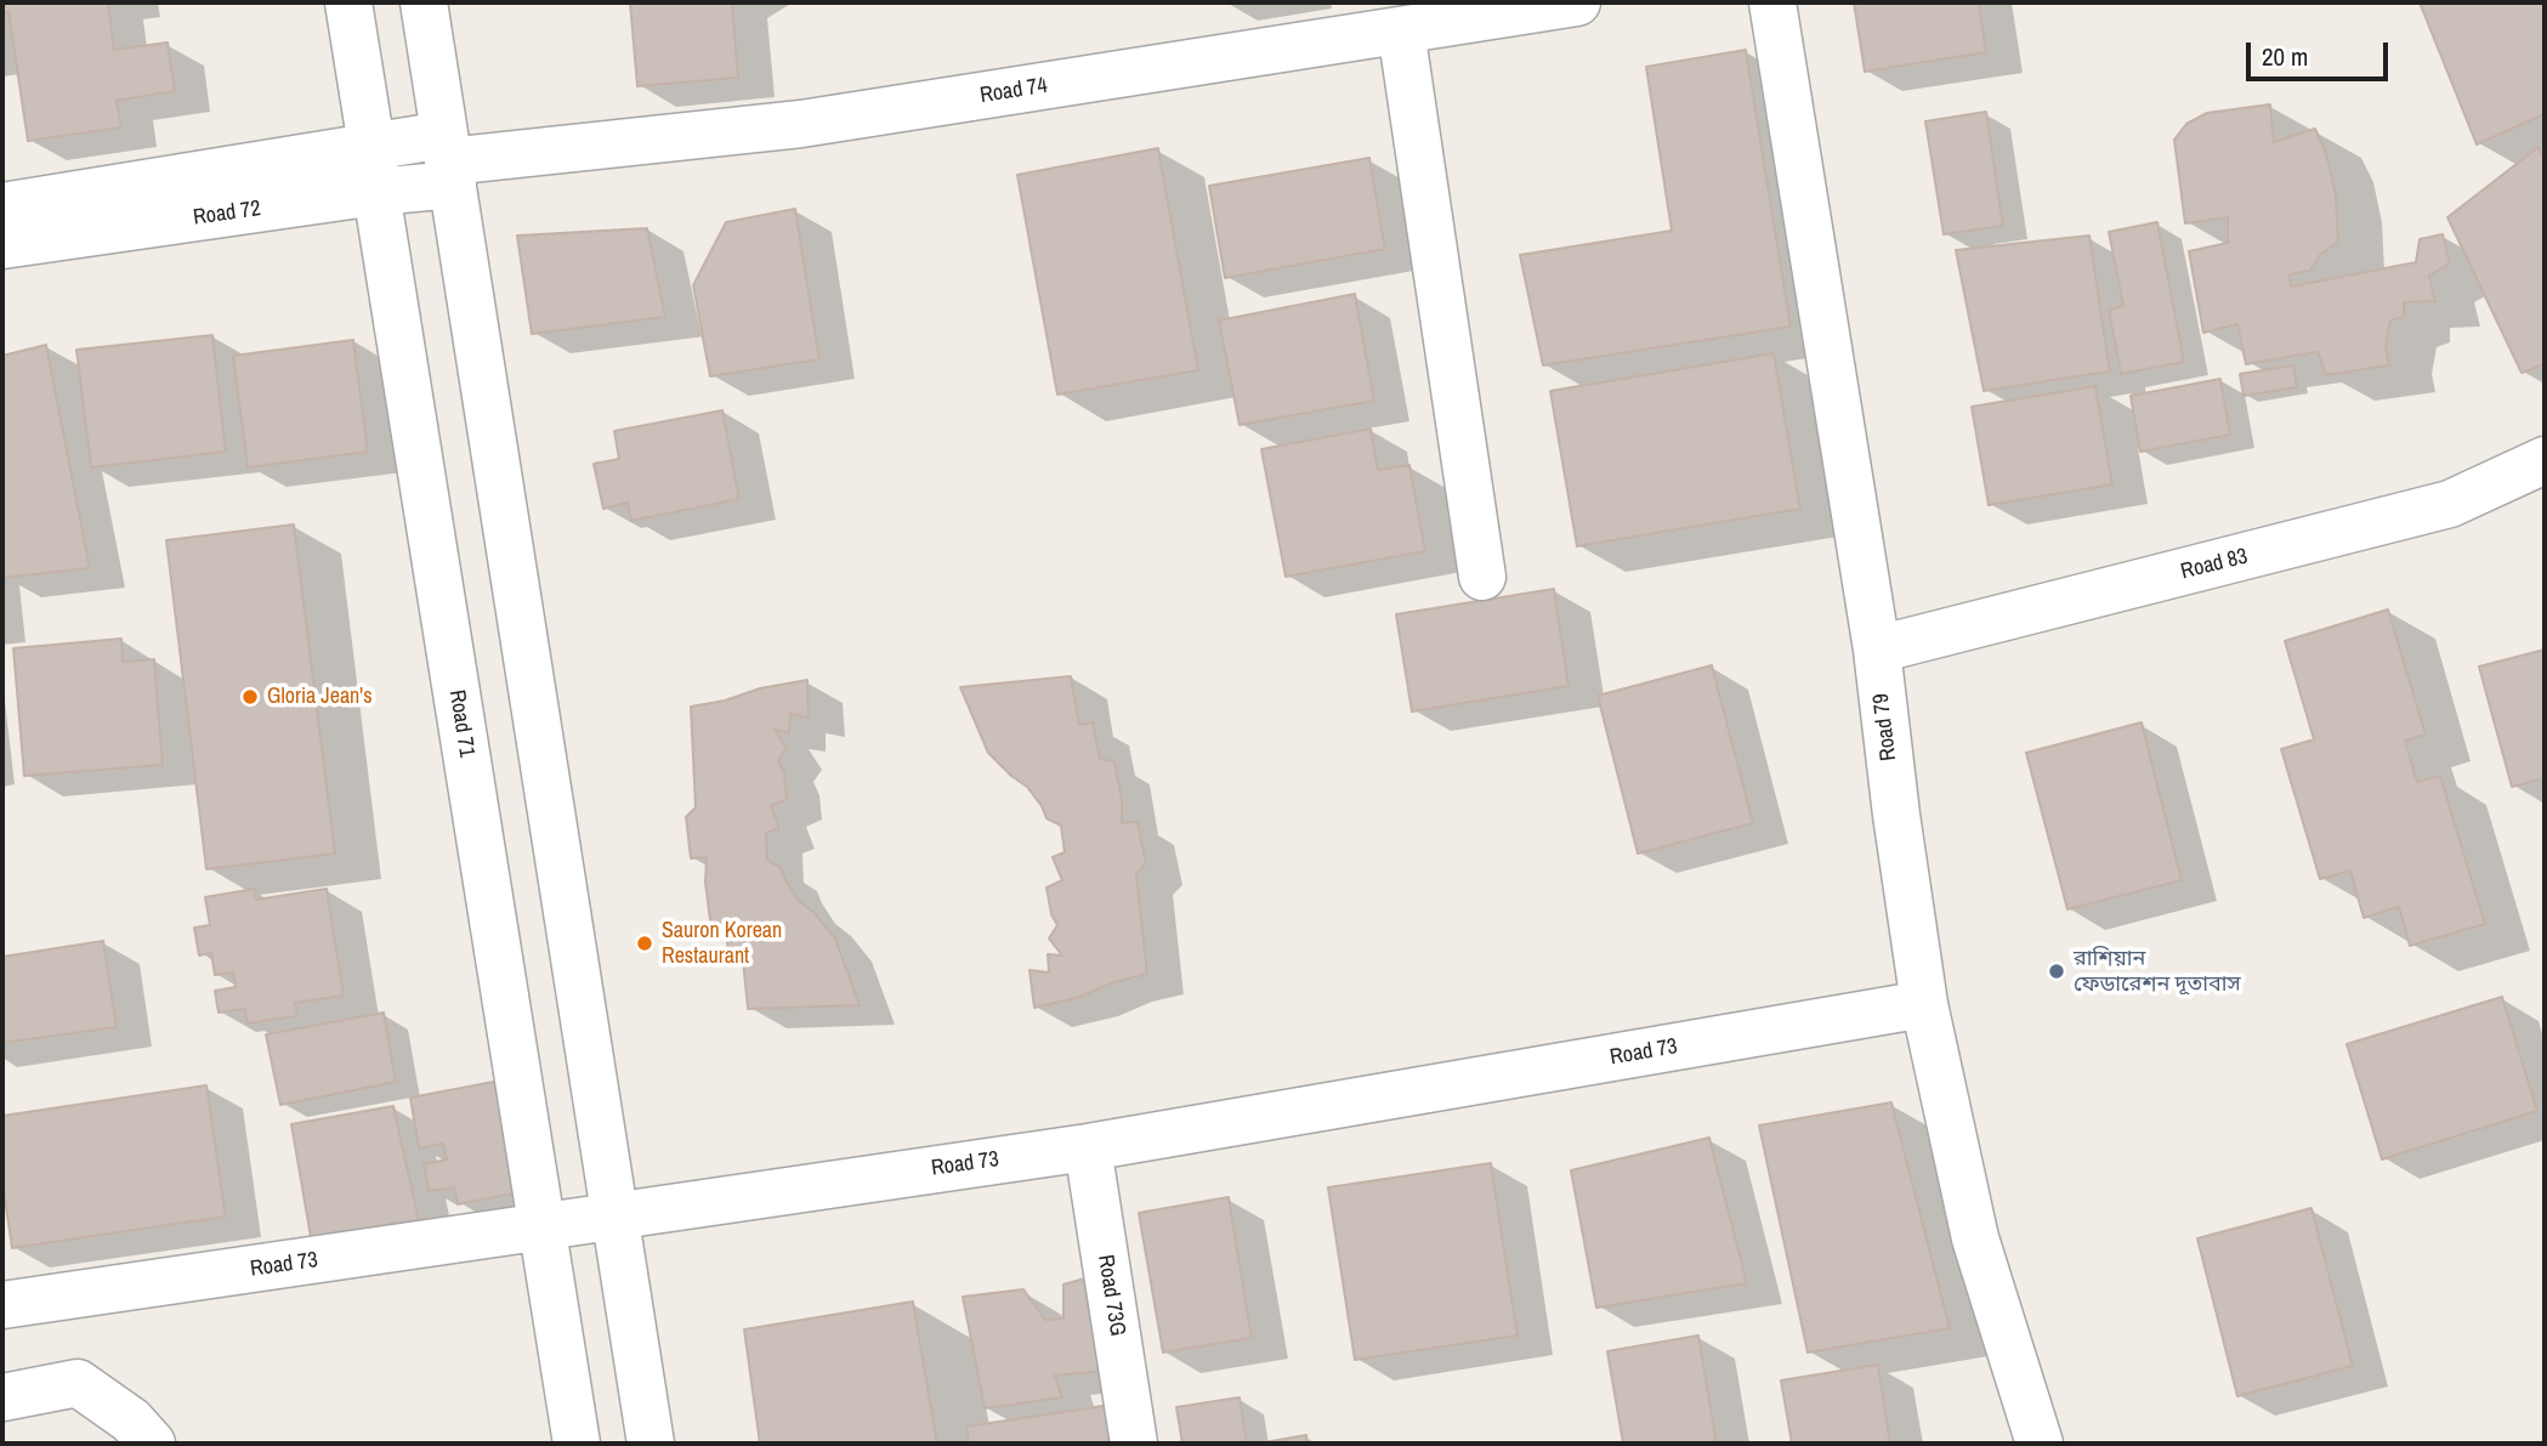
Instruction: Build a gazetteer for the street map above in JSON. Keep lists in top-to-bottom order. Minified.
{"streets":{"street":["Road 74","Road 72","Road 83","Road 71","Road 79","Road 73","Road 73G"]},"crossings":[["Road 74","Road 72"],["Road 72","Road 71"],["Road 83","Road 79"],["Road 71","Road 73"],["Road 79","Road 73"],["Road 73","Road 73G"]],"places":["Gloria Jean's","Sauron Korean Restaurant","রাশিয়ান ফেডারেশন দূতাবাস"],"scale_bar":"20 m"}
